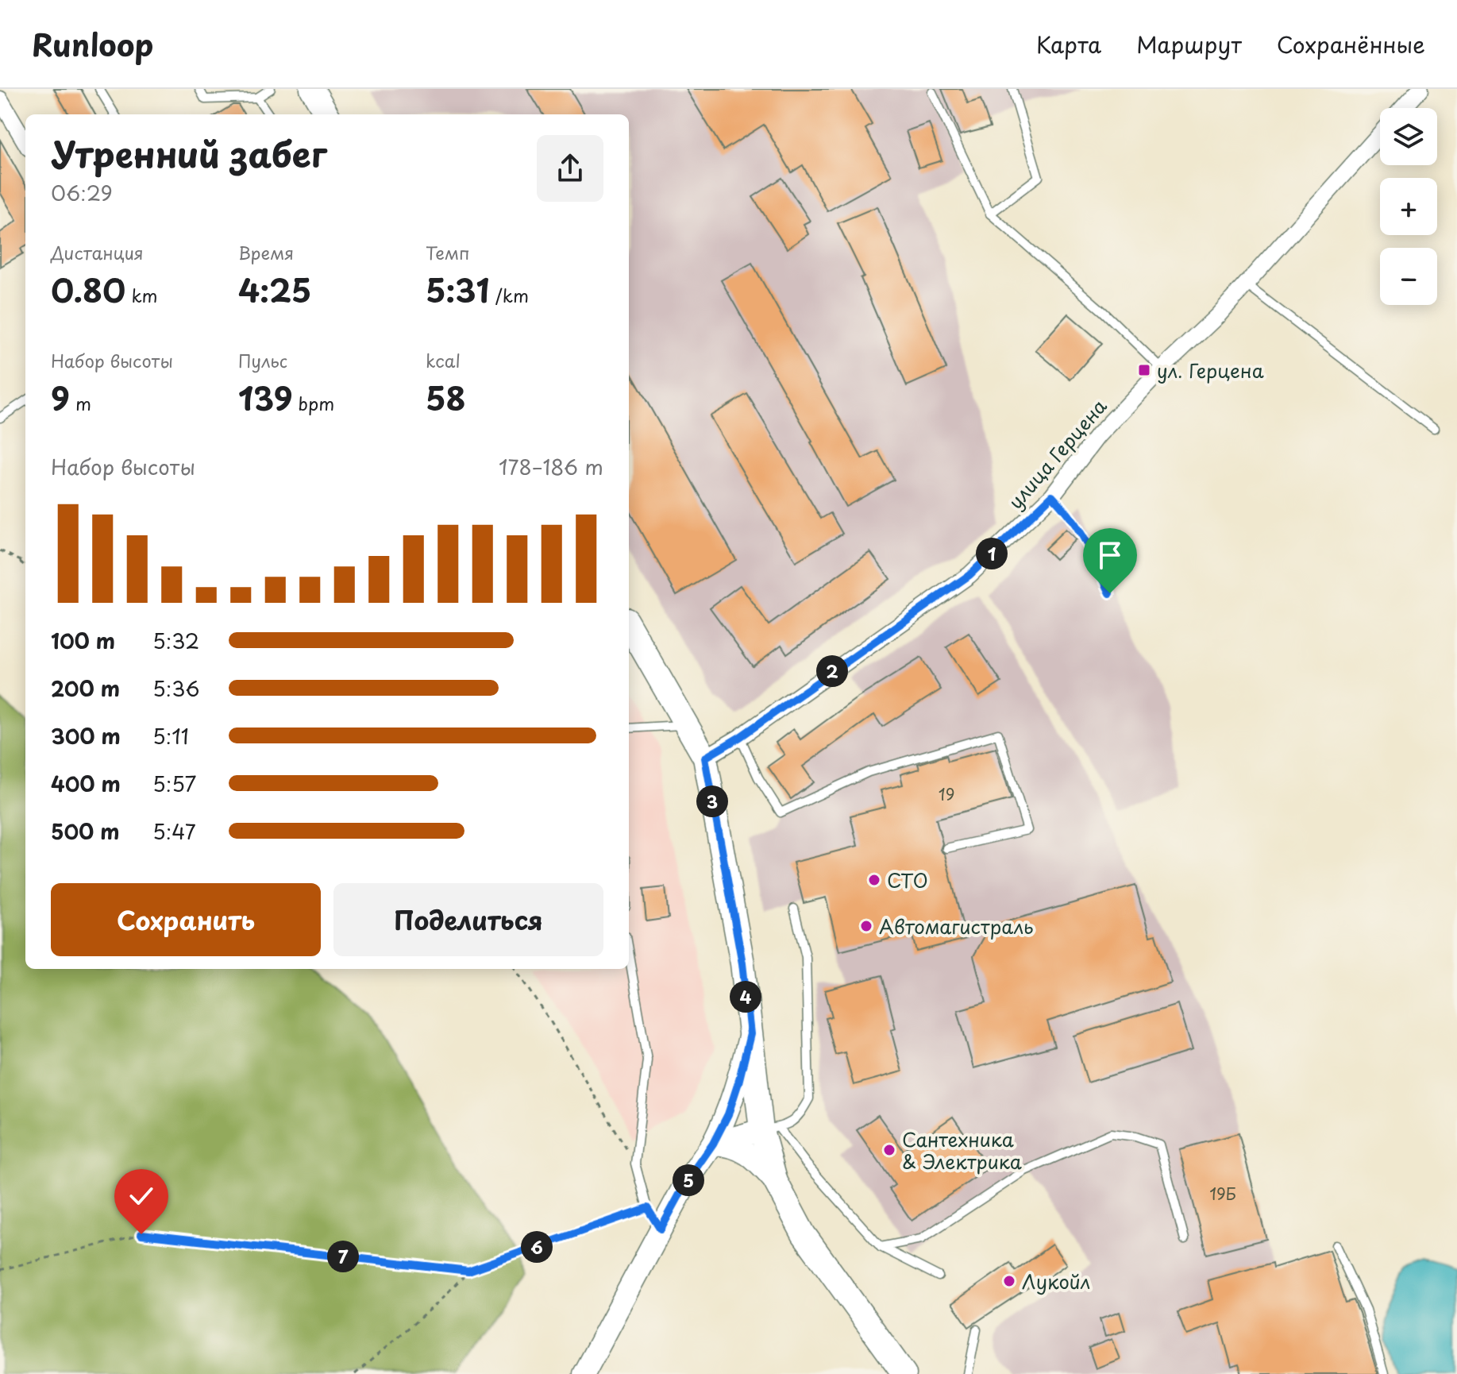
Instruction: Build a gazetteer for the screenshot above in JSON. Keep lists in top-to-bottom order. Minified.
{"streets":{"street":["улица Герцена"]},"places":{"transit":["ул. Герцена"],"other":["СТО","Автомагистраль","Сантехника & Электрика","Лукойл"]},"house_numbers":["19","19Б"],"page":{"header":"Runloop","nav":["Карта","Маршрут","Сохранённые"],"map_buttons":["+","−"],"heading":["Утренний забег","06:29"],"stats":[["Дистанция","0.80 km"],["Время","4:25"],["Темп","5:31 /km"],["Набор высоты","9 m"],["Пульс","139 bpm"],["kcal","58"]],"chart":["Набор высоты","178–186 m"],"pins":["1","2","3","4","5","6","7"],"list":[{"name":"100 m","note":"5:32"},{"name":"200 m","note":"5:36"},{"name":"300 m","note":"5:11"},{"name":"400 m","note":"5:57"},{"name":"500 m","note":"5:47"}],"buttons":["Сохранить","Поделиться"]}}
